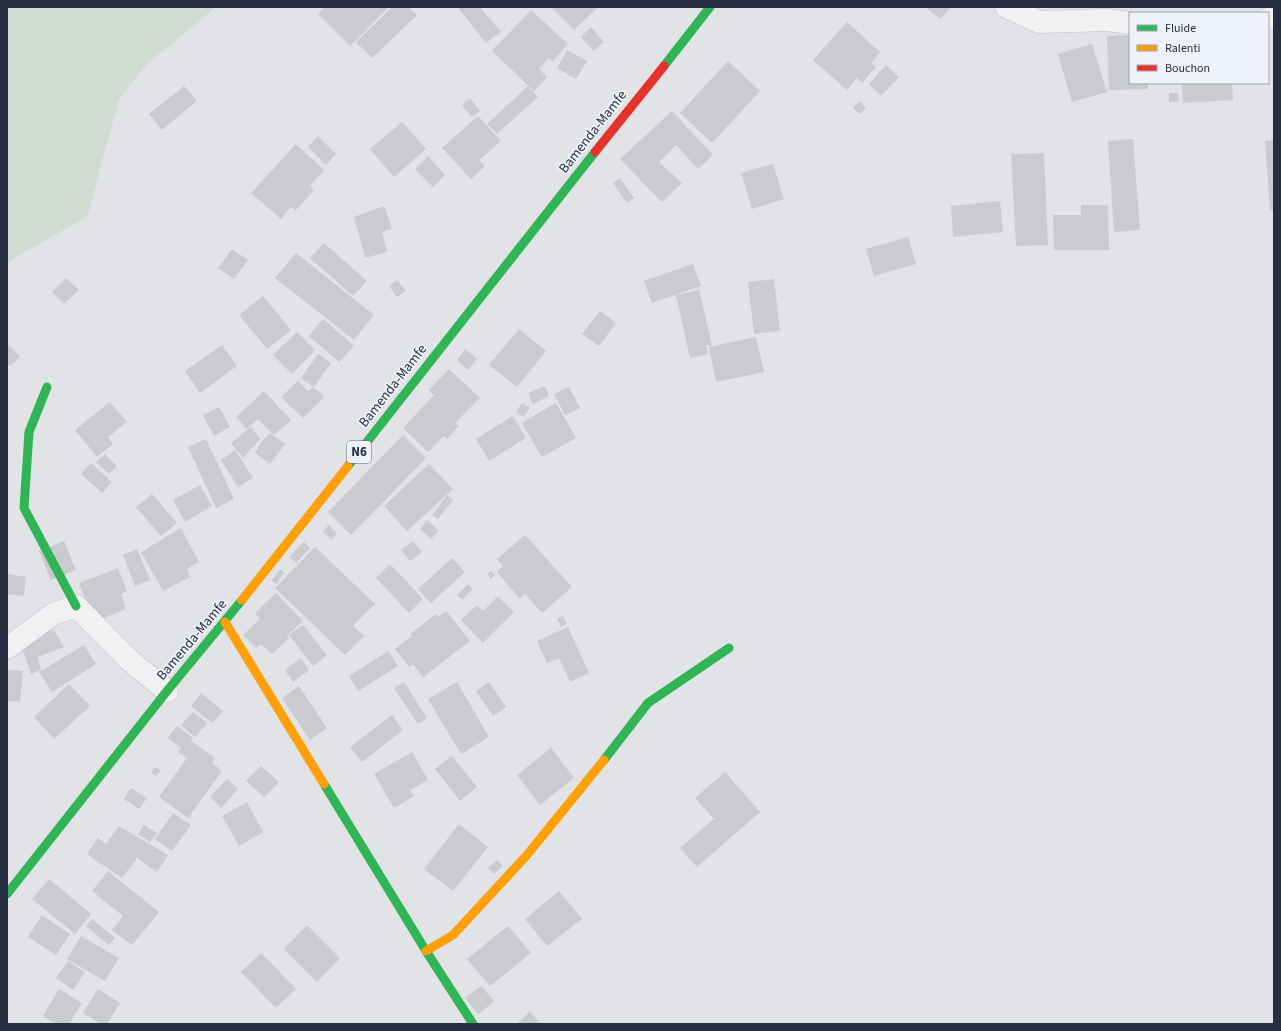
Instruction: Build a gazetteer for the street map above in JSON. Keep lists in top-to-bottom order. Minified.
{"streets":{"main road":["Bamenda-Mamfe","N6"]},"legend":["Fluide","Ralenti","Bouchon"]}
